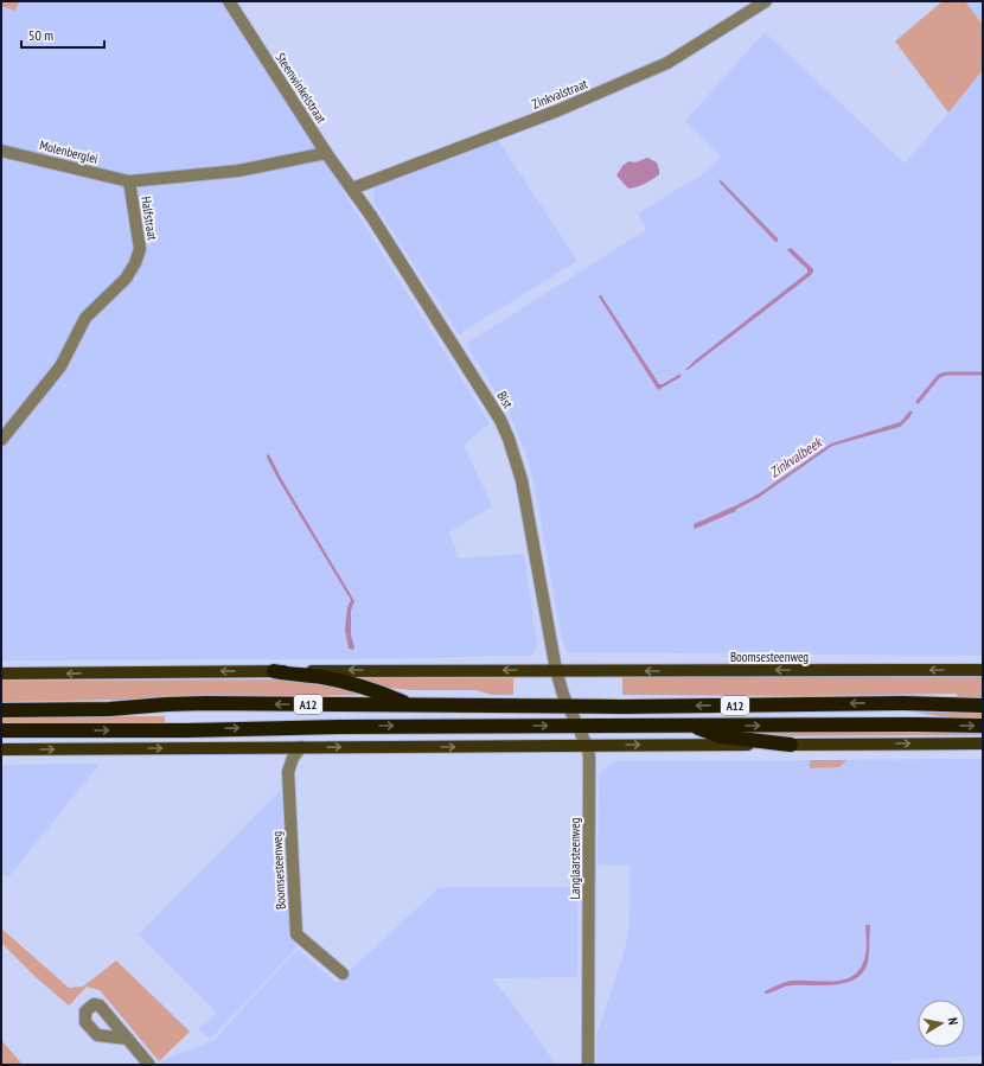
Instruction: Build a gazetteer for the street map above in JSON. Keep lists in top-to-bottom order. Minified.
{"streets":{"highway":["A12"],"main road":["Boomsesteenweg"],"street":["Steenwinkelstraat","Zinkvalstraat","Molenberglei","Halfstraat","Bist","Langlaarsteenweg"]},"crossings":[["Steenwinkelstraat","Zinkvalstraat"],["Steenwinkelstraat","Halfstraat"],["Steenwinkelstraat","Bist"],["Zinkvalstraat","Bist"],["Molenberglei","Halfstraat"],["Bist","Langlaarsteenweg"],["Boomsesteenweg","Langlaarsteenweg"],["A12","Langlaarsteenweg"]],"water":["Zinkvalbeek"],"scale_bar":"50 m","north":"right"}
